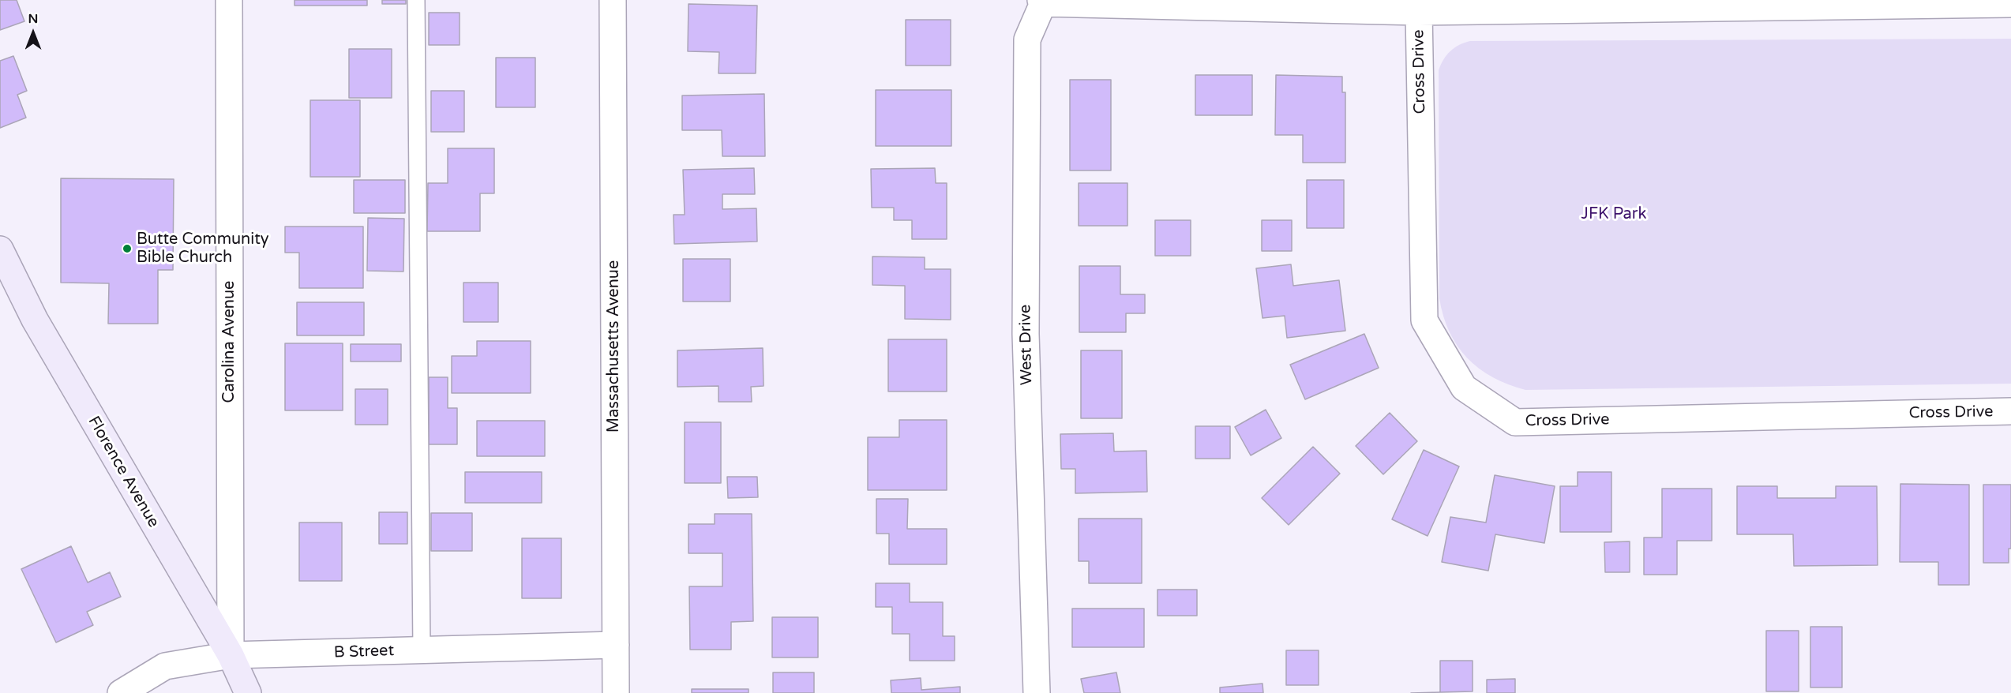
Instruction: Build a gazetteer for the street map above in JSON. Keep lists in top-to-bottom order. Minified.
{"streets":{"street":["Cross Drive","Carolina Avenue","West Drive","Massachusetts Avenue","Florence Avenue","B Street"]},"crossings":[["Carolina Avenue","Florence Avenue"],["Carolina Avenue","B Street"],["Massachusetts Avenue","B Street"],["Florence Avenue","B Street"]],"parks":["JFK Park"],"places":["Butte Community Bible Church"],"north":"top"}
